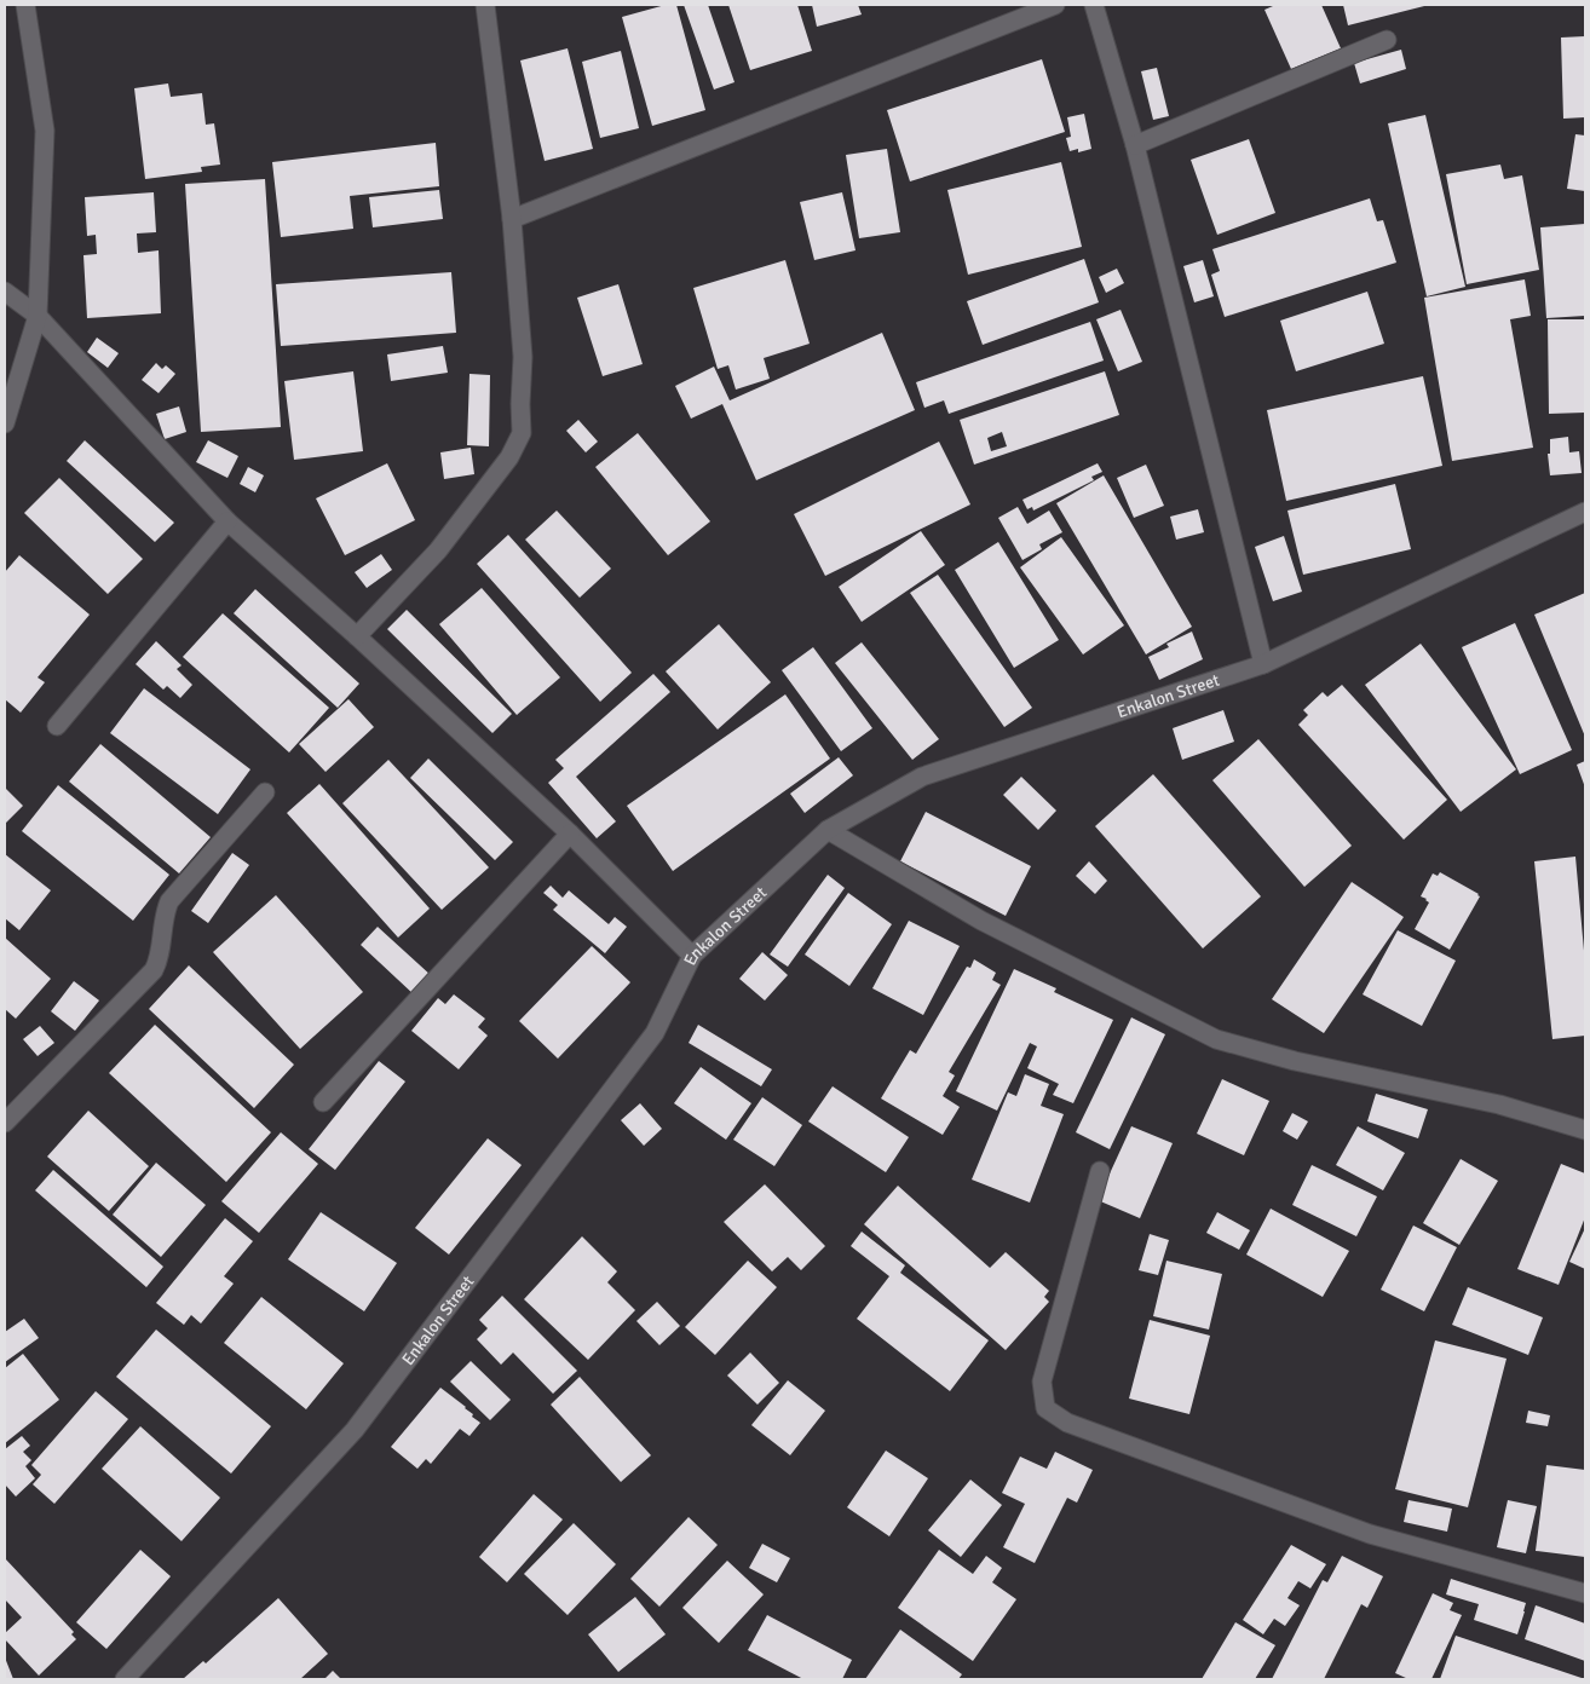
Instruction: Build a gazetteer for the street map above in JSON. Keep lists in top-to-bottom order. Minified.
{"streets":{"street":["Enkalon Street"]}}
